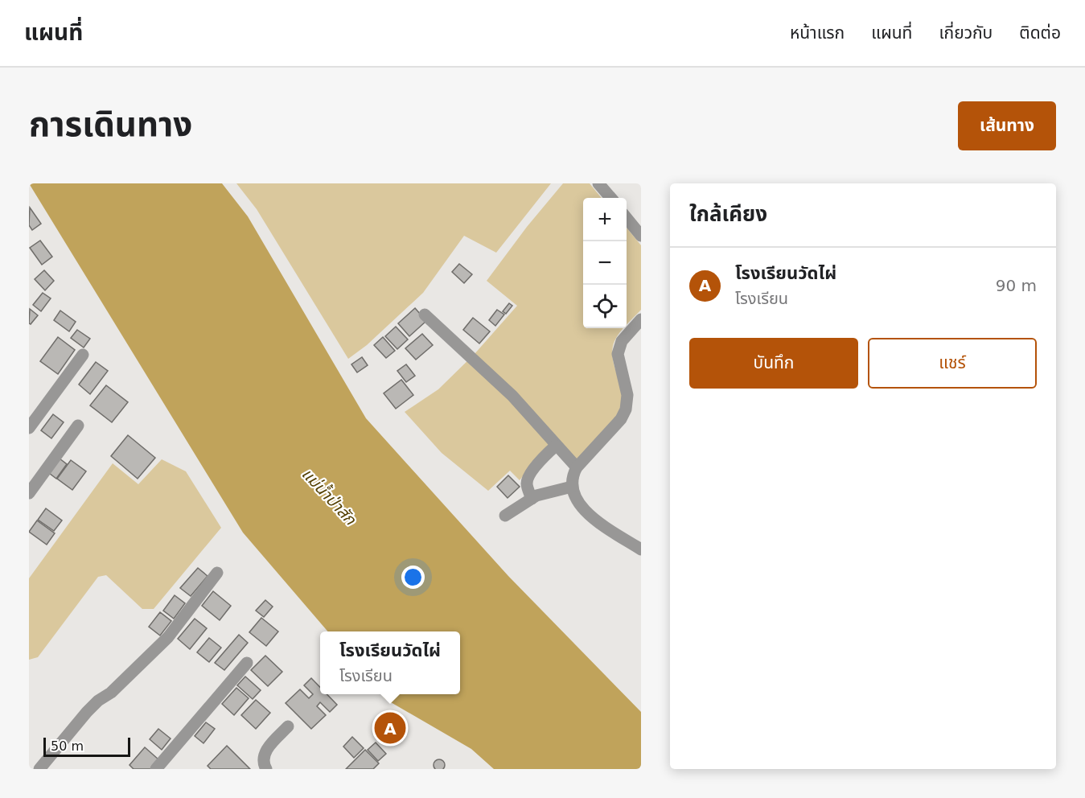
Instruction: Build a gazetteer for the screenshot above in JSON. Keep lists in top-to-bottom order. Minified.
{"water":["แม่น้ำป่าสัก"],"scale_bar":"50 m","page":{"header":"แผนที่","nav":["หน้าแรก","แผนที่","เกี่ยวกับ","ติดต่อ"],"title":"การเดินทาง","buttons":["เส้นทาง",["บันทึก","แชร์"]],"heading":"ใกล้เคียง","map_buttons":["+","−"],"list":[{"mark":"A","name":"โรงเรียนวัดไผ่","note":"โรงเรียน","value":"90 m"}],"popup":["โรงเรียนวัดไผ่","โรงเรียน"],"pins":"A","scale":"50 m"}}
